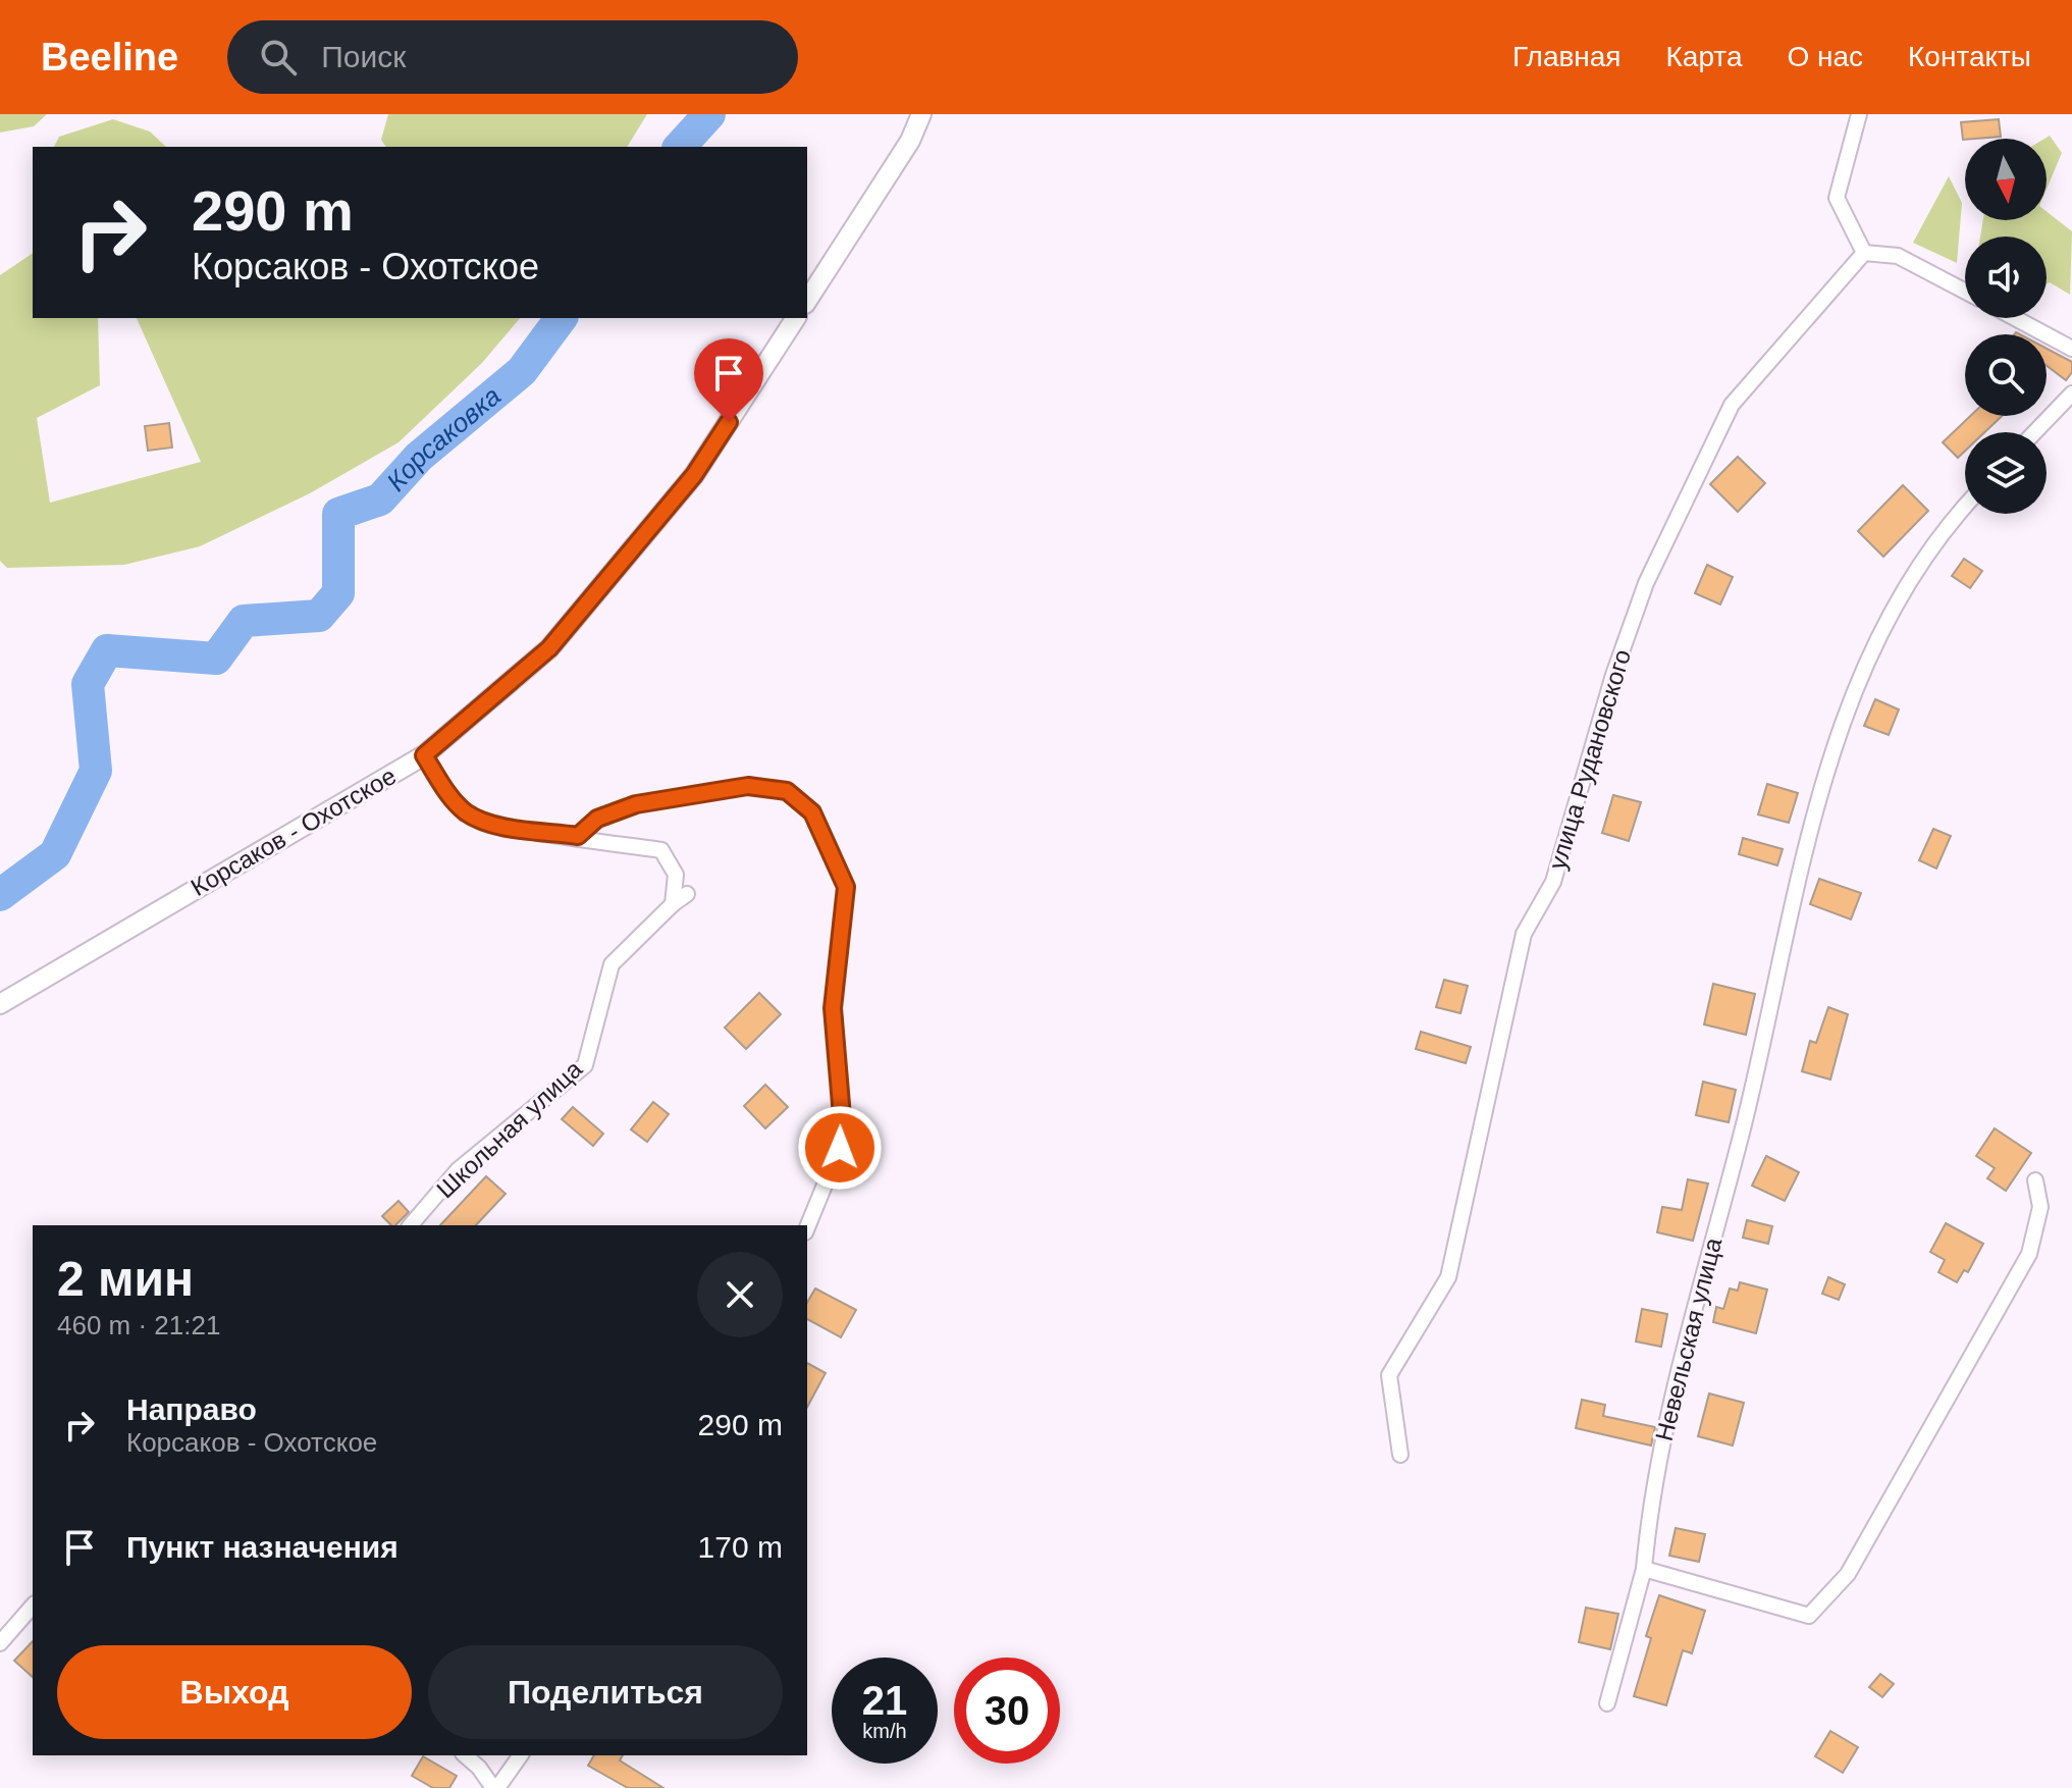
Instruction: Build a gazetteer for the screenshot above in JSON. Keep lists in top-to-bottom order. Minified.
{"streets":{"street":["улица Рудановского","Корсаков - Охотское","Школьная улица","Невельская улица"]},"water":["Корсаковка"],"north":"bottom","page":{"header":"Beeline","search":"Поиск","nav":["Главная","Карта","О нас","Контакты"],"turn":["290 m","Корсаков - Охотское"],"heading":["2 мин","460 m · 21:21"],"list":[{"name":"Направо","note":"Корсаков - Охотское","value":"290 m"},{"name":"Пункт назначения","value":"170 m"}],"buttons":["Выход","Поделиться"],"speed":"21 km/h","limit":"30"}}
